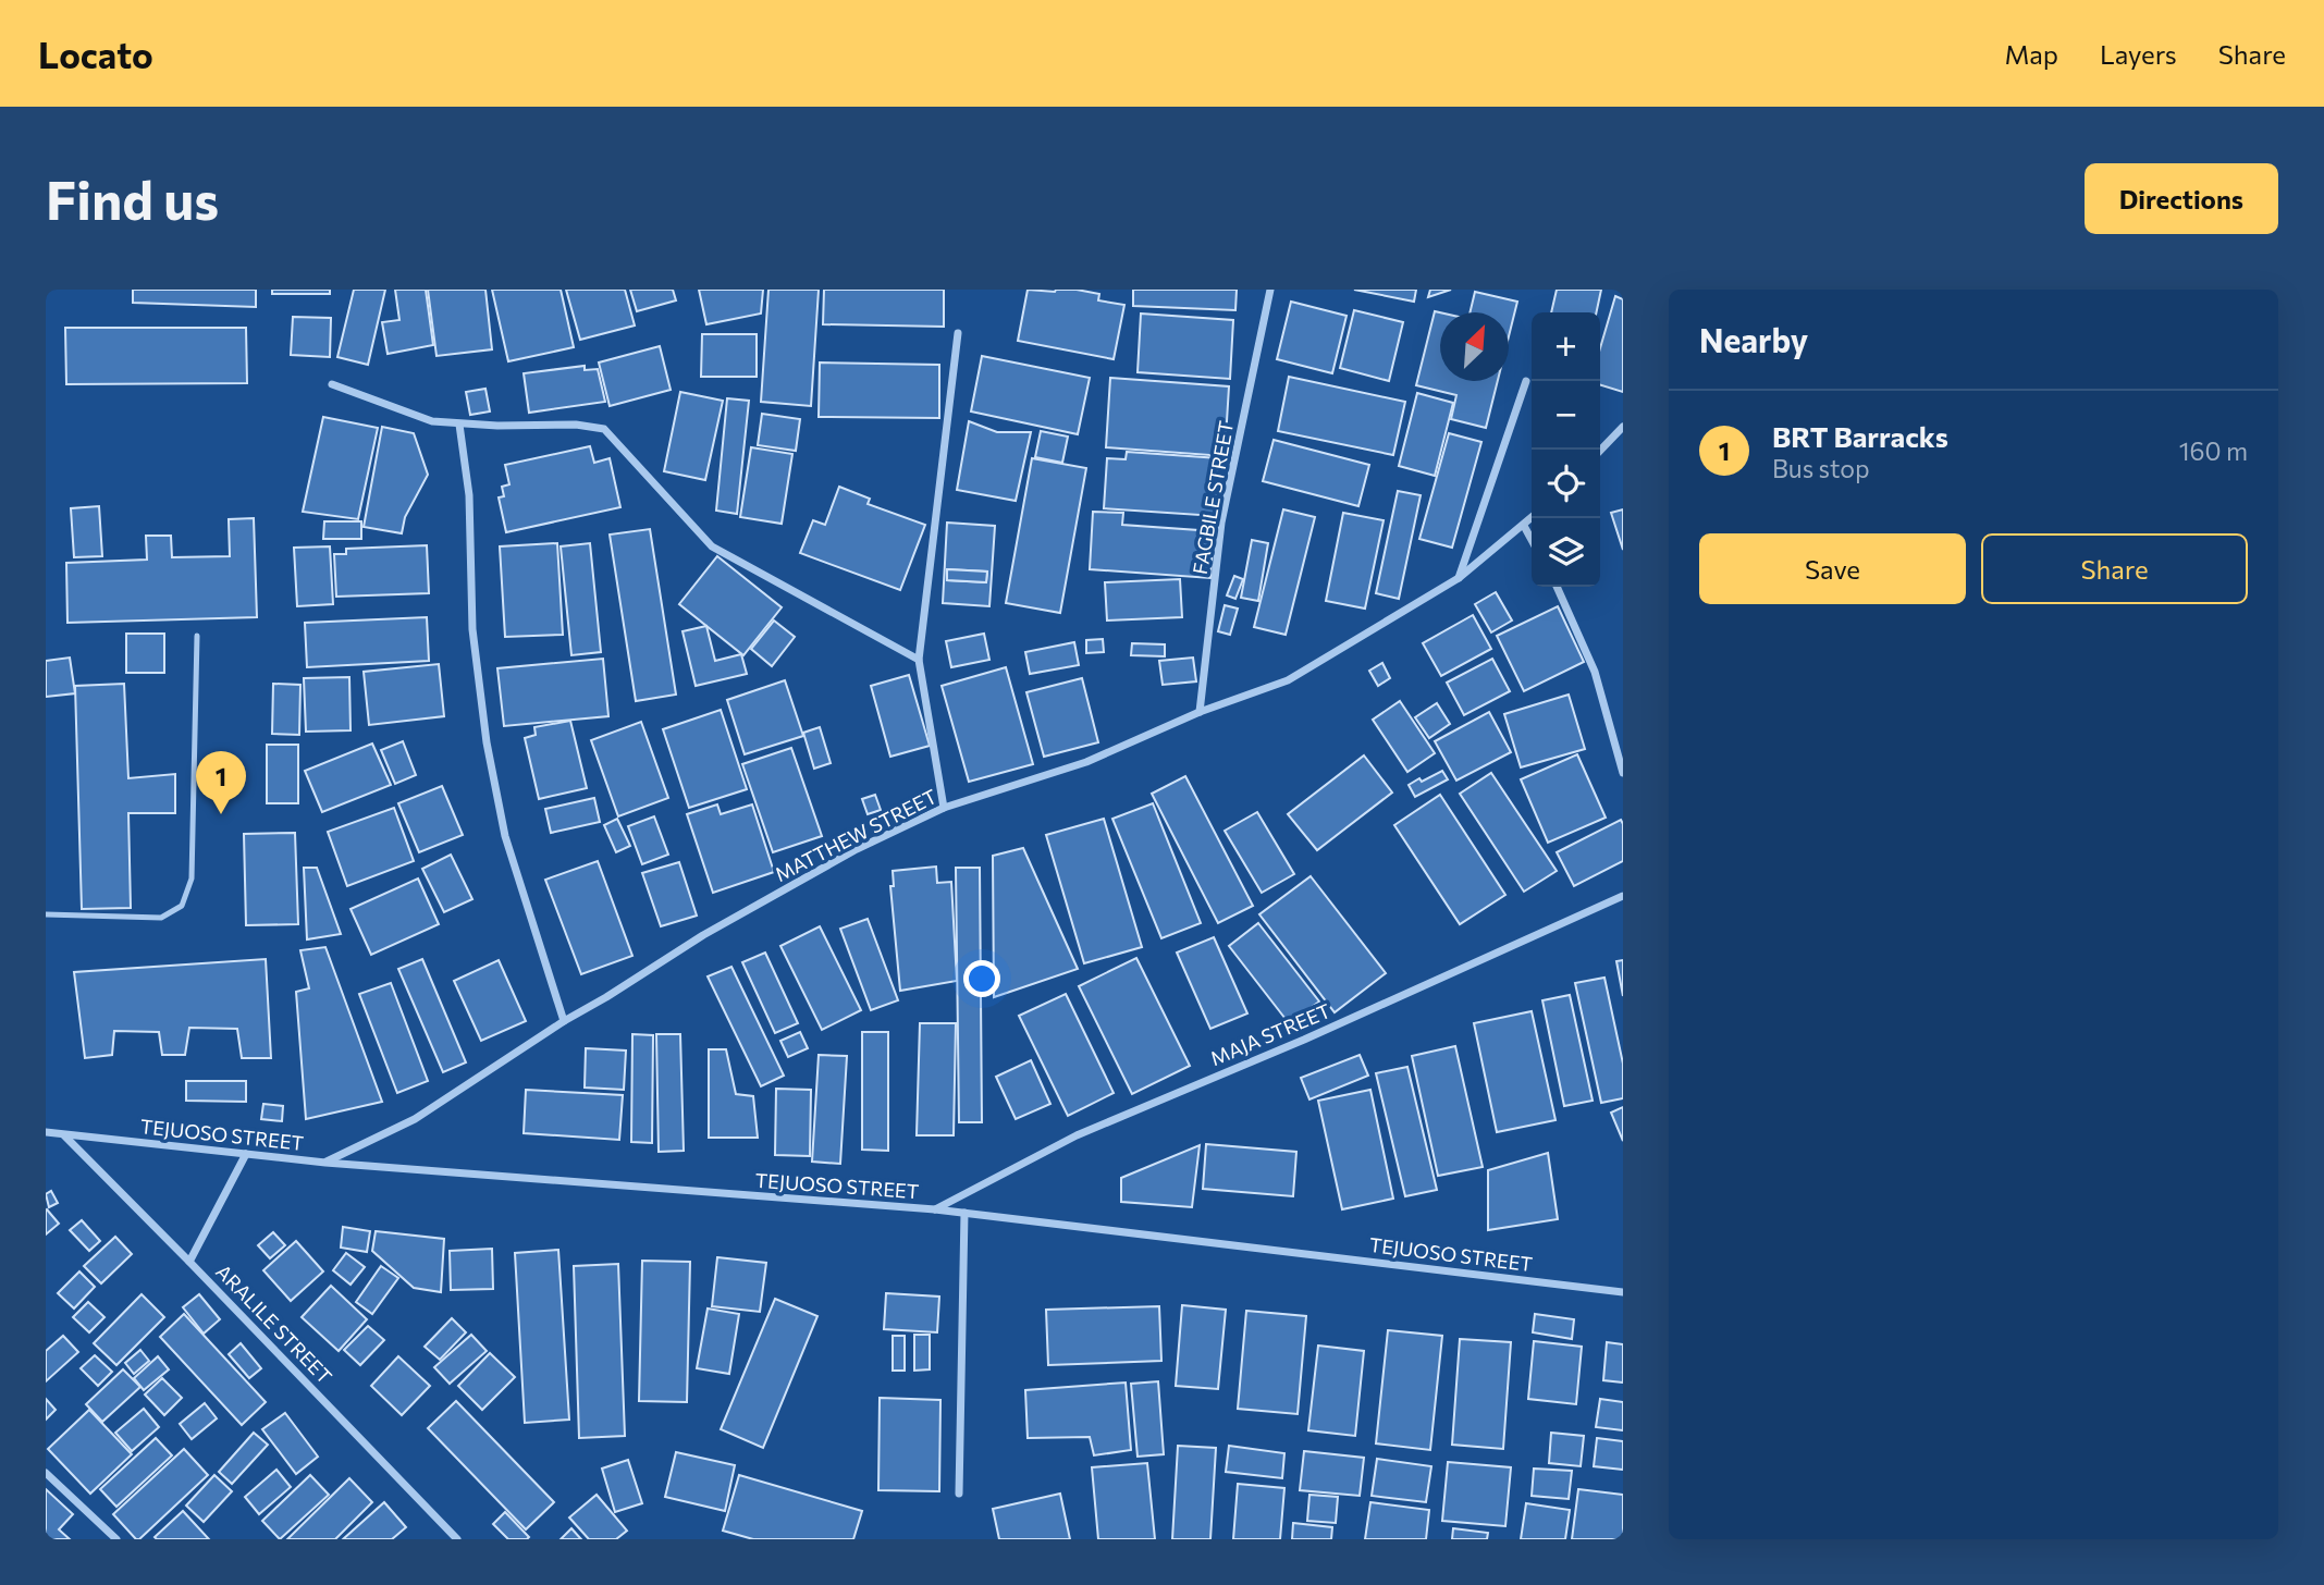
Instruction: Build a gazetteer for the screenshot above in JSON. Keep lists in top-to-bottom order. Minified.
{"streets":{"street":["FAGBILE STREET","MATTHEW STREET","MAJA STREET","TEJUOSO STREET","ARALILE STREET"]},"crossings":[["FAGBILE STREET","MATTHEW STREET"],["MATTHEW STREET","TEJUOSO STREET"],["MAJA STREET","TEJUOSO STREET"],["TEJUOSO STREET","ARALILE STREET"]],"north":"top right","page":{"header":"Locato","nav":["Map","Layers","Share"],"buttons":["Directions",["Save","Share"]],"title":"Find us","heading":"Nearby","map_buttons":["+","−"],"list":[{"mark":"1","name":"BRT Barracks","note":"Bus stop","value":"160 m"}],"pins":"1"}}
